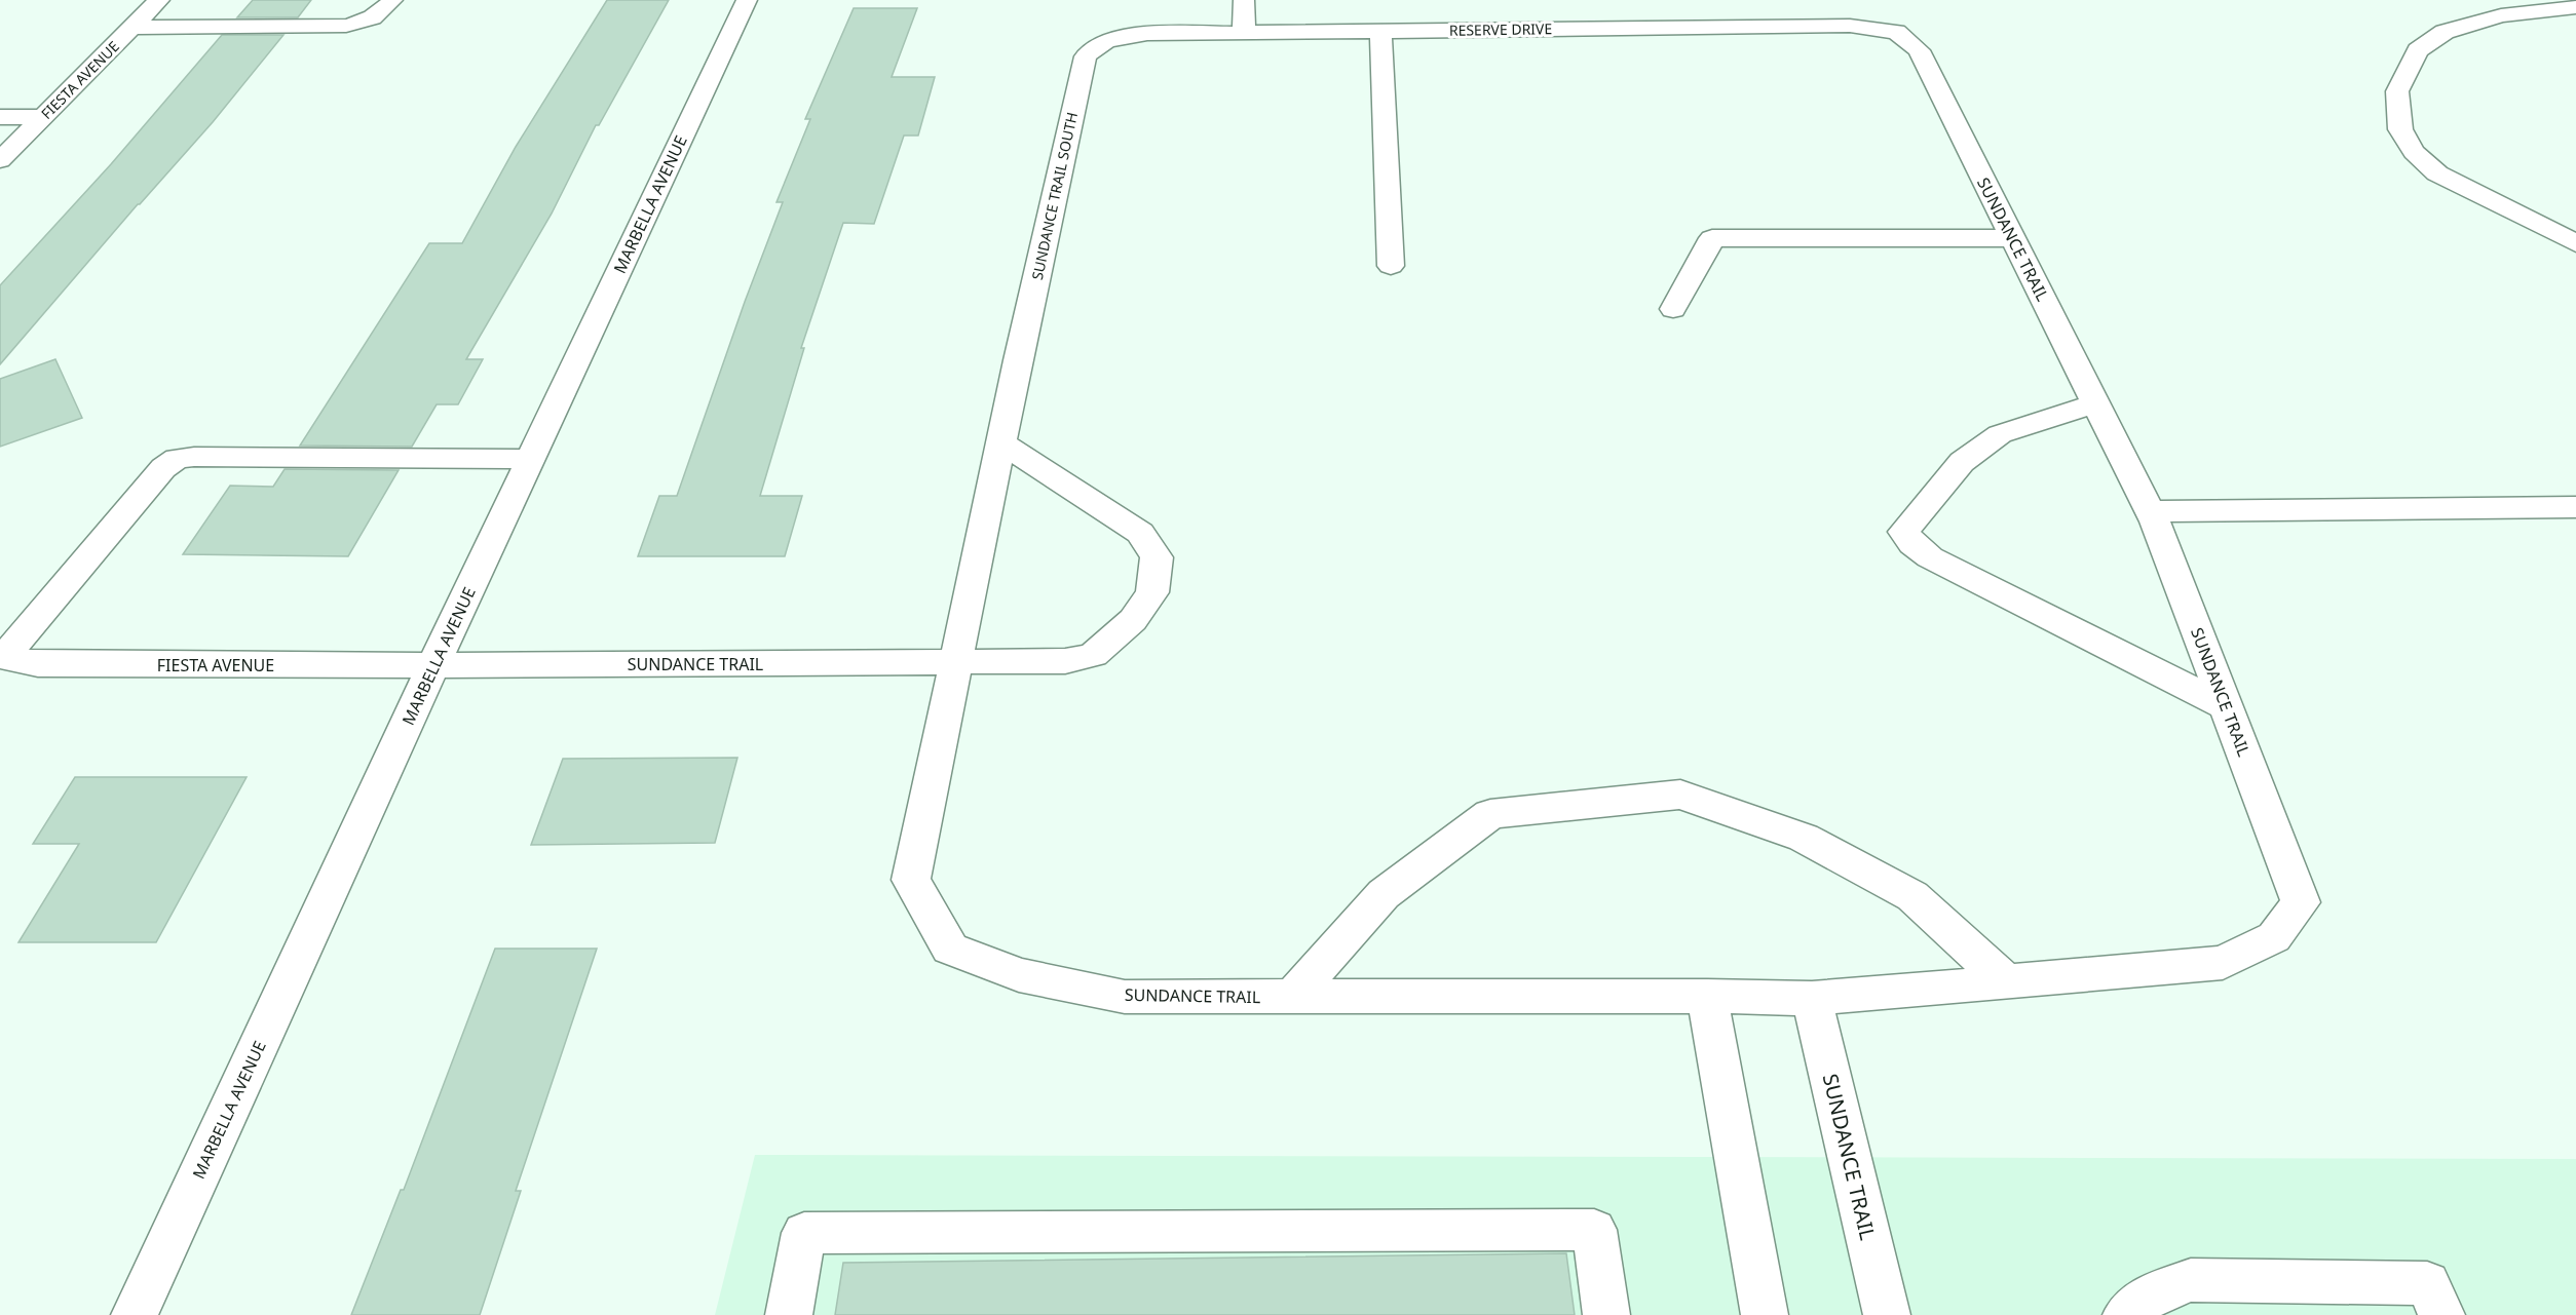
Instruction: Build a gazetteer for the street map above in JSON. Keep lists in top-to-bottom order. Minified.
{"streets":{"street":["RESERVE DRIVE","FIESTA AVENUE","SUNDANCE TRAIL SOUTH","MARBELLA AVENUE","SUNDANCE TRAIL"]},"crossings":[["RESERVE DRIVE","SUNDANCE TRAIL SOUTH"],["RESERVE DRIVE","SUNDANCE TRAIL"],["FIESTA AVENUE","MARBELLA AVENUE"],["FIESTA AVENUE","SUNDANCE TRAIL"],["SUNDANCE TRAIL SOUTH","SUNDANCE TRAIL"],["MARBELLA AVENUE","SUNDANCE TRAIL"]]}
